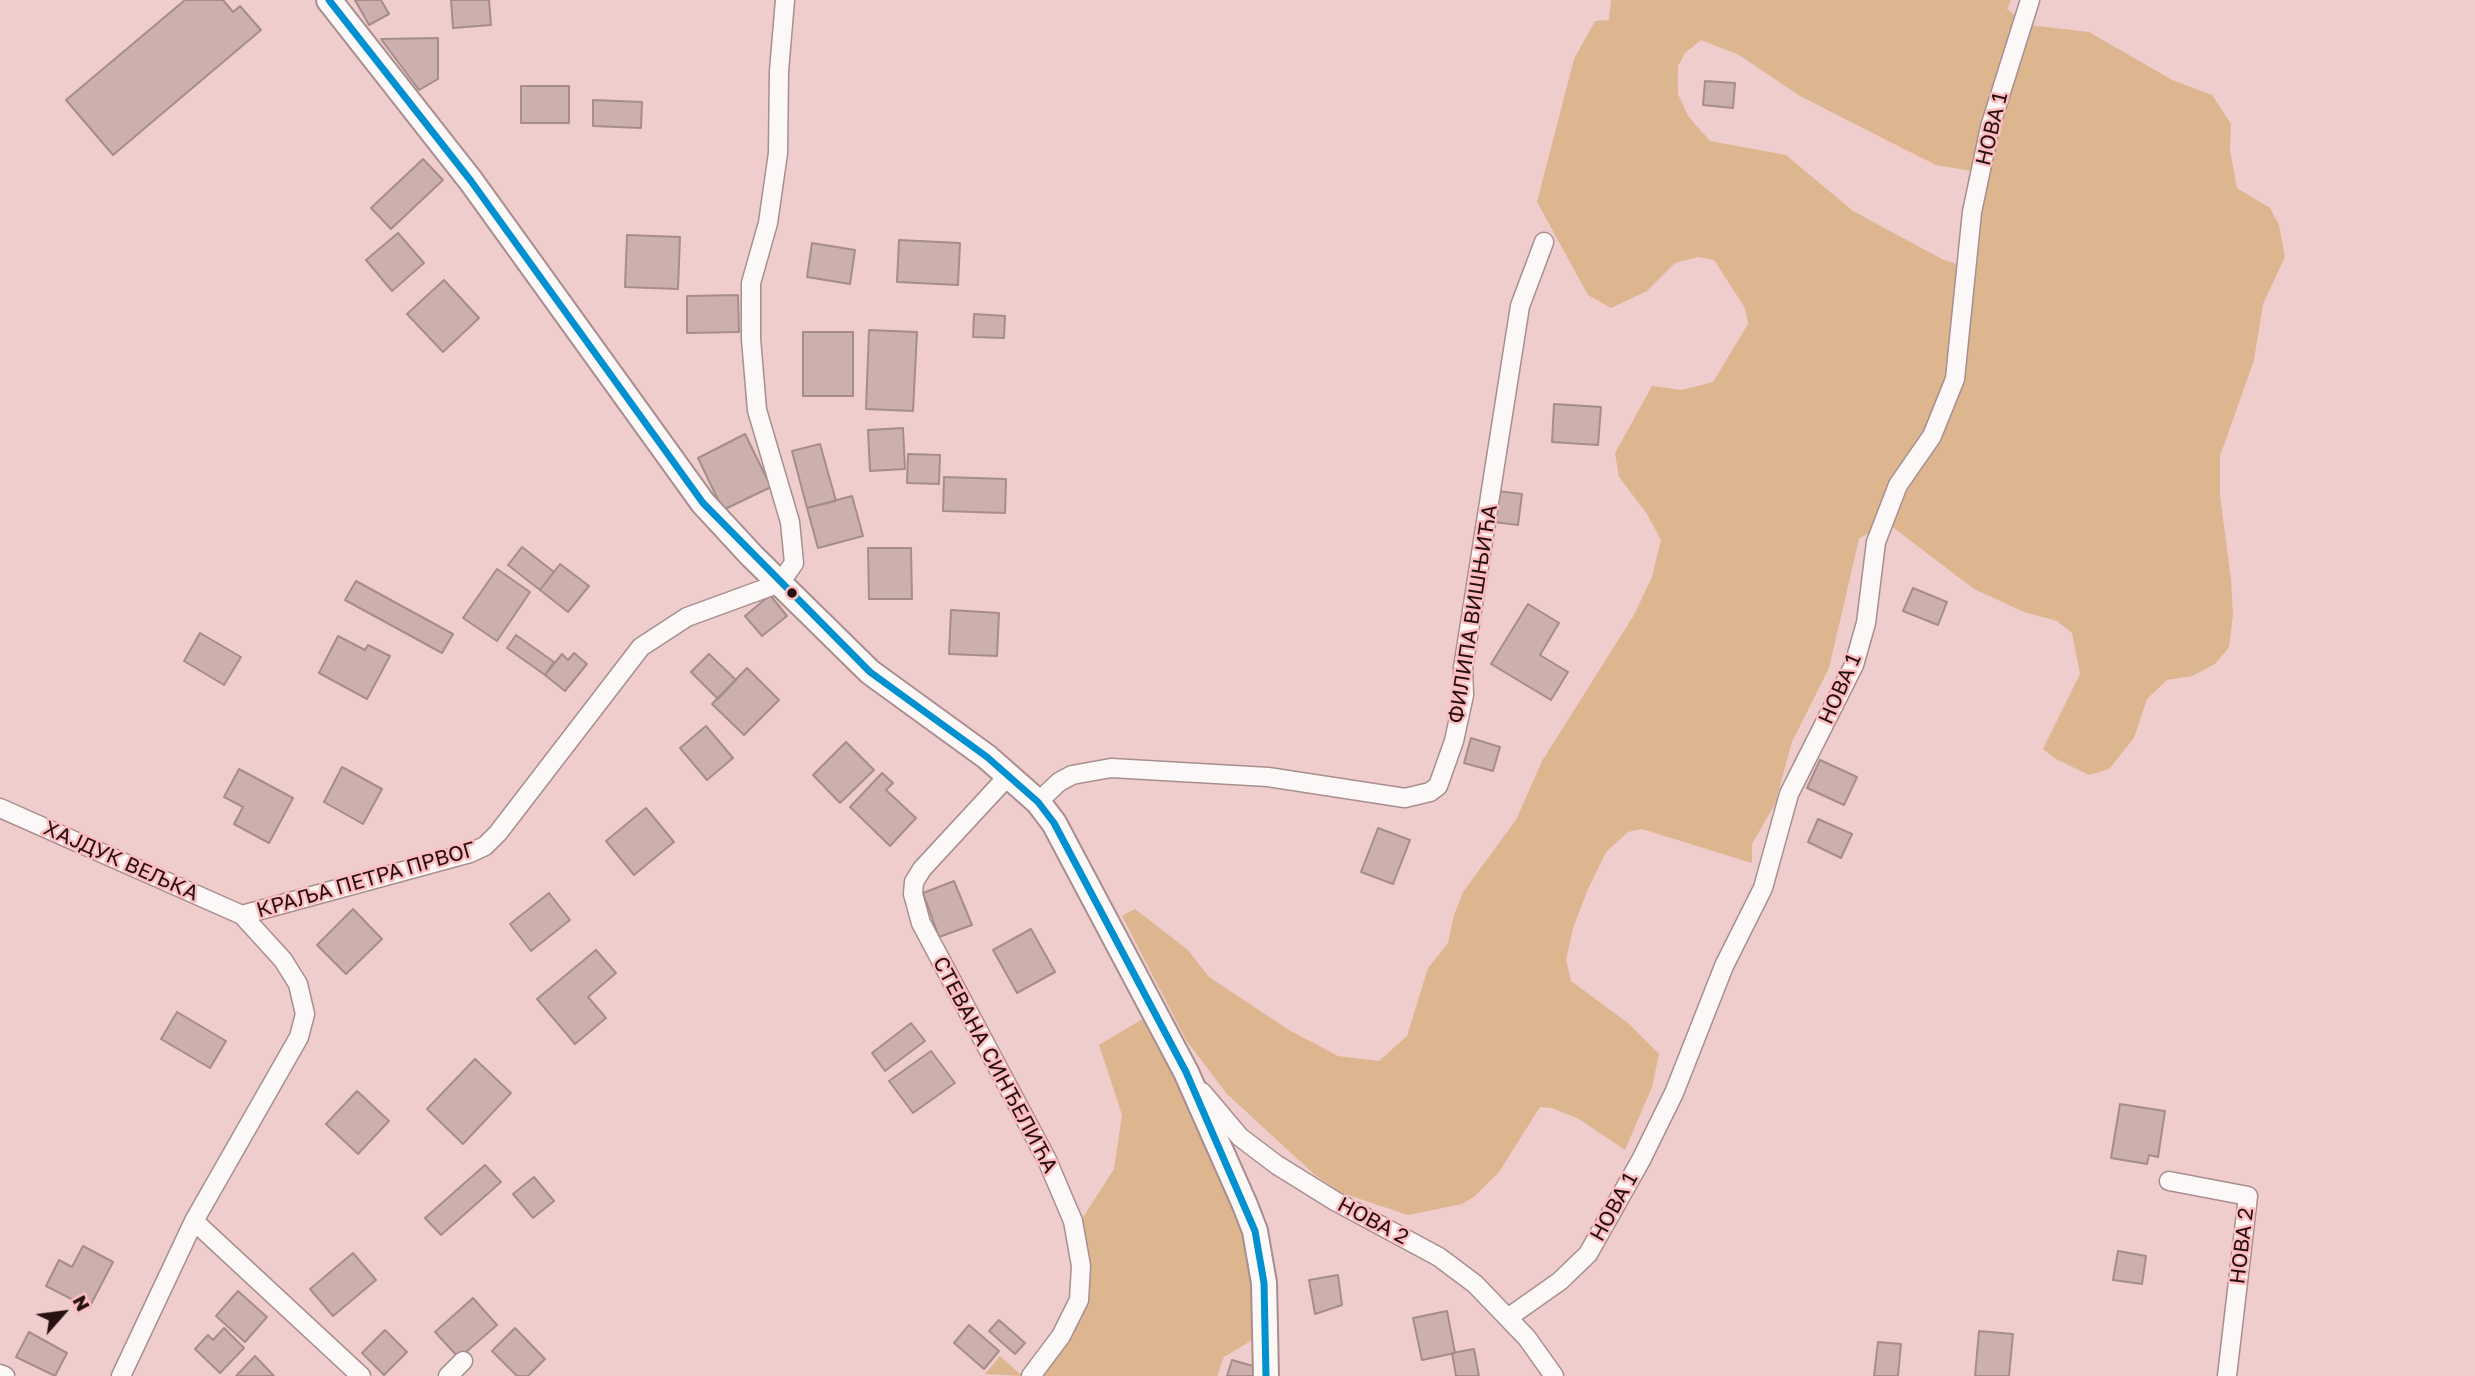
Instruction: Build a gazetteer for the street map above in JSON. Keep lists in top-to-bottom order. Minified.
{"streets":{"street":["НОВА 1","ФИЛИПА ВИШЊИЋА","ХАЈДУК ВЕЉКА","КРАЉА ПЕТРА ПРВОГ","СТЕВАНА СИНЂЕЛИЋА","НОВА 2"]},"crossings":[["НОВА 1","НОВА 2"],["ХАЈДУК ВЕЉКА","КРАЉА ПЕТРА ПРВОГ"]],"north":"top right"}
